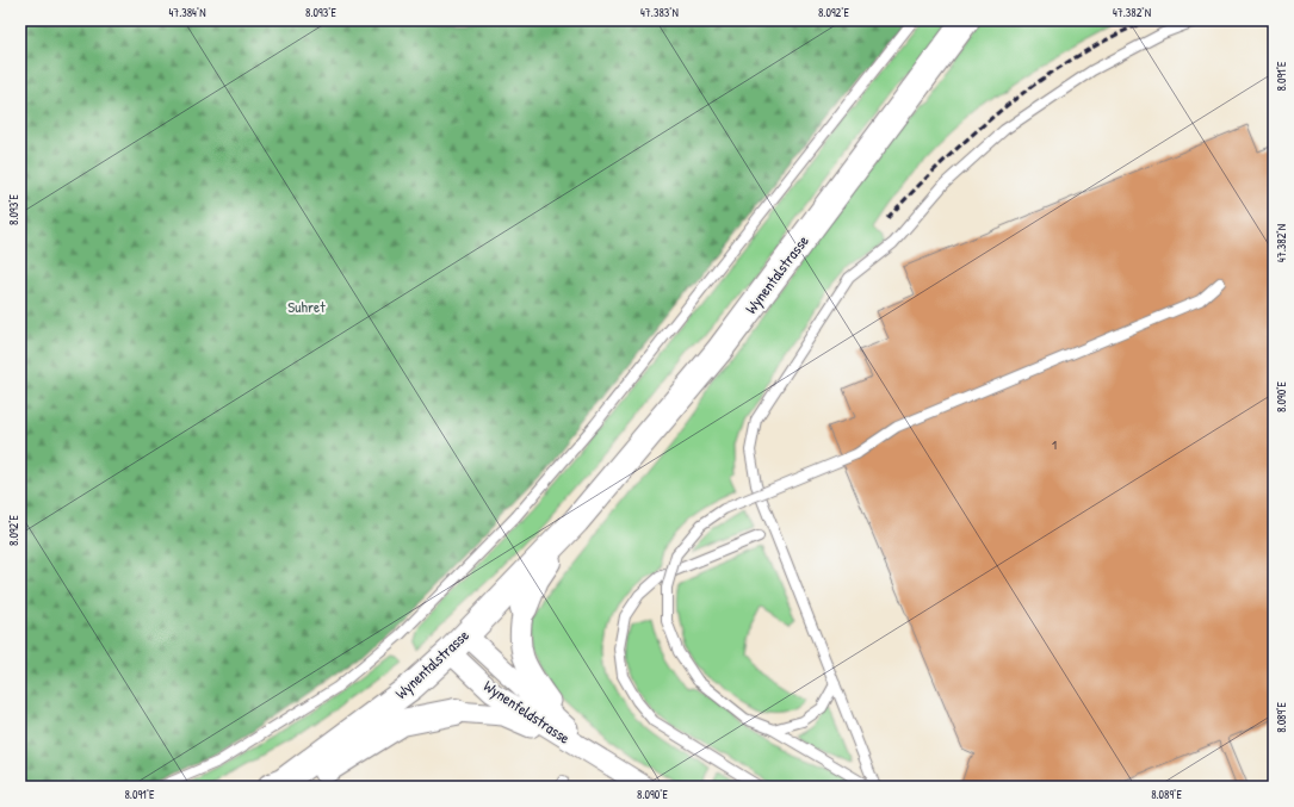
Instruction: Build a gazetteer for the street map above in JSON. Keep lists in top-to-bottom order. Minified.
{"streets":{"main road":["Wynentalstrasse"],"street":["Wynenfeldstrasse"]},"crossings":[["Wynentalstrasse","Wynenfeldstrasse"]],"parks":["Suhret"],"house_numbers":["1"],"coordinates":["47.384°N","8.093°E","47.383°N","8.092°E","47.382°N","8.091°E","8.090°E","8.089°E"]}
